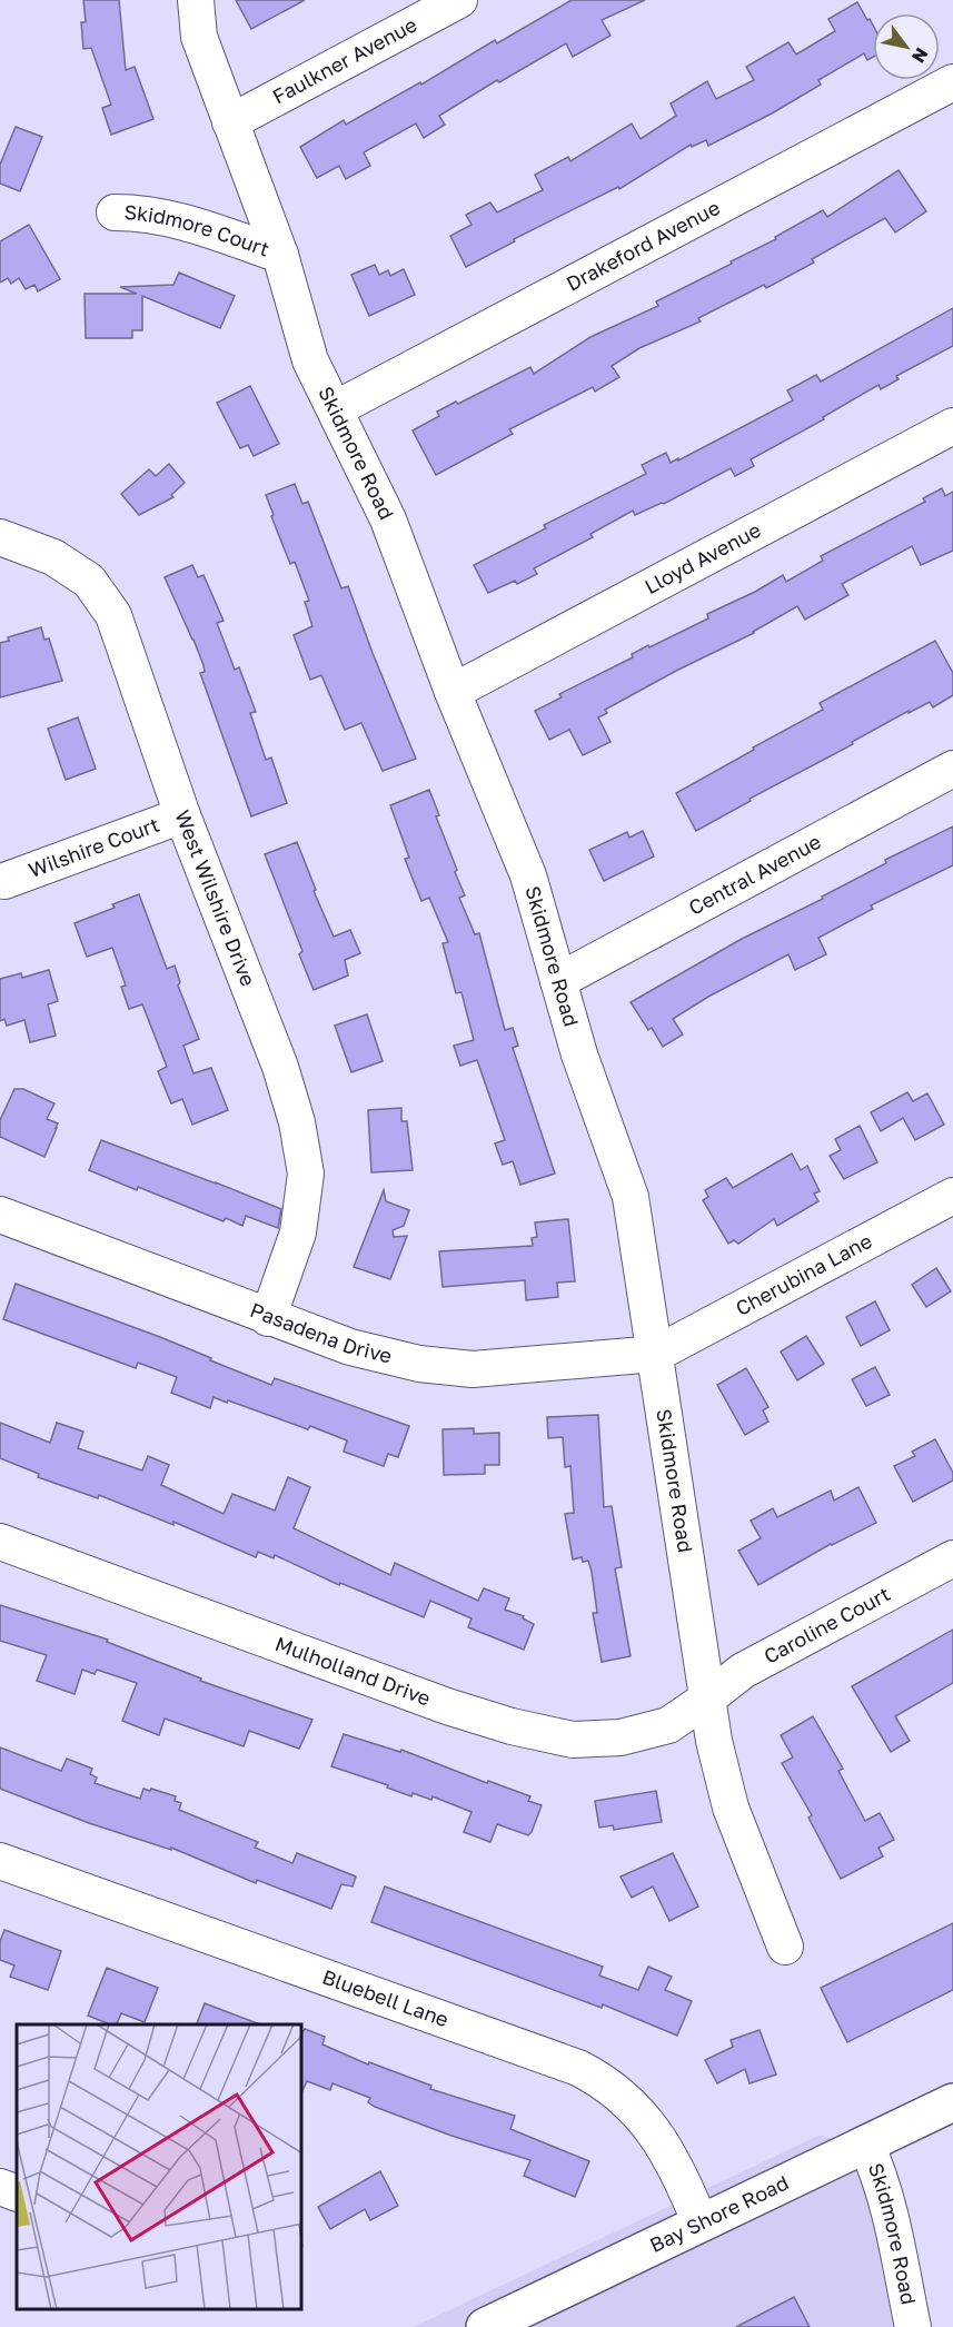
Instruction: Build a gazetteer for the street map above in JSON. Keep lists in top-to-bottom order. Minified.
{"streets":{"main road":["Bay Shore Road"],"street":["Faulkner Avenue","Skidmore Court","Drakeford Avenue","Skidmore Road","Lloyd Avenue","Wilshire Court","Central Avenue","West Wilshire Drive","Cherubina Lane","Pasadena Drive","Caroline Court","Mulholland Drive","Bluebell Lane"]},"crossings":[["Faulkner Avenue","Skidmore Road"],["Skidmore Court","Skidmore Road"],["Drakeford Avenue","Skidmore Road"],["Skidmore Road","Lloyd Avenue"],["Skidmore Road","Central Avenue"],["Skidmore Road","Cherubina Lane"],["Skidmore Road","Pasadena Drive"],["Skidmore Road","Caroline Court"],["Skidmore Road","Mulholland Drive"],["Skidmore Road","Bay Shore Road"],["Wilshire Court","West Wilshire Drive"],["West Wilshire Drive","Pasadena Drive"],["Cherubina Lane","Pasadena Drive"],["Caroline Court","Mulholland Drive"],["Bluebell Lane","Bay Shore Road"]],"north":"bottom right"}
